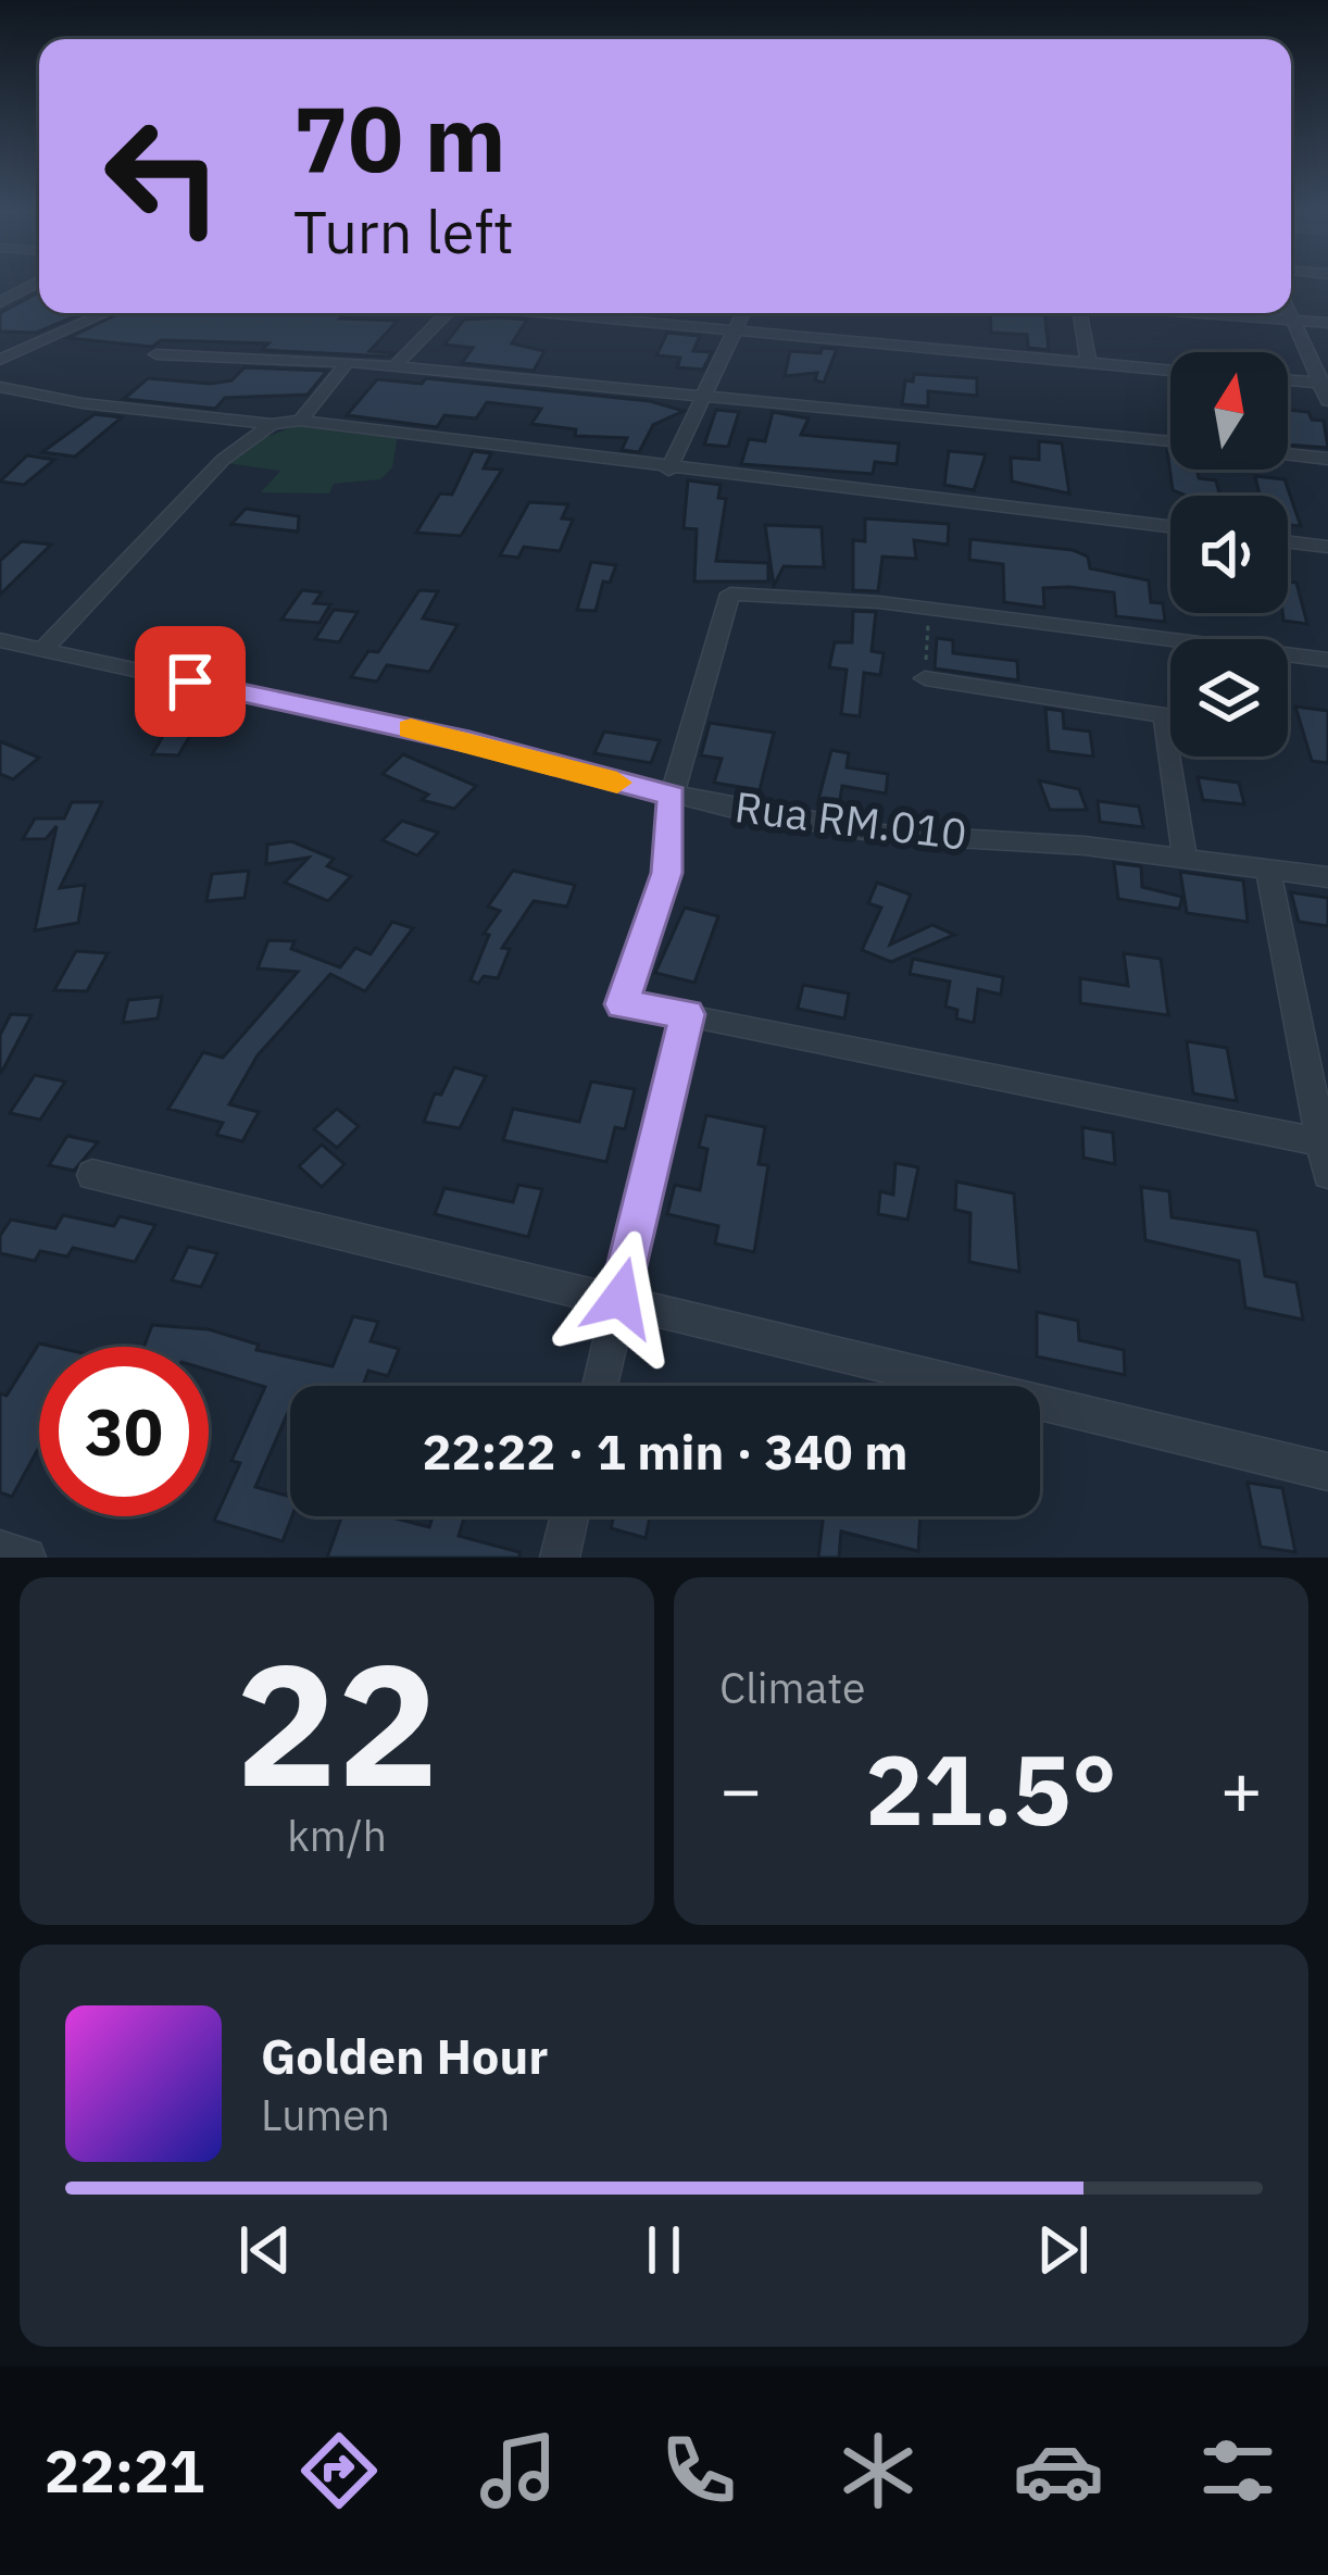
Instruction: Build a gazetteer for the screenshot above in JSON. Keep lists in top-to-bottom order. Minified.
{"streets":{"street":["Rua RM.010"]},"north":"top","page":{"turn":["70 m","Turn left"],"limit":"30","trip":"22:22 · 1 min · 340 m","tile":[["22","km/h"],"Climate"],"heat":["−","21.5°","+"],"song":["Golden Hour","Lumen"],"tabs":"22:21"}}
